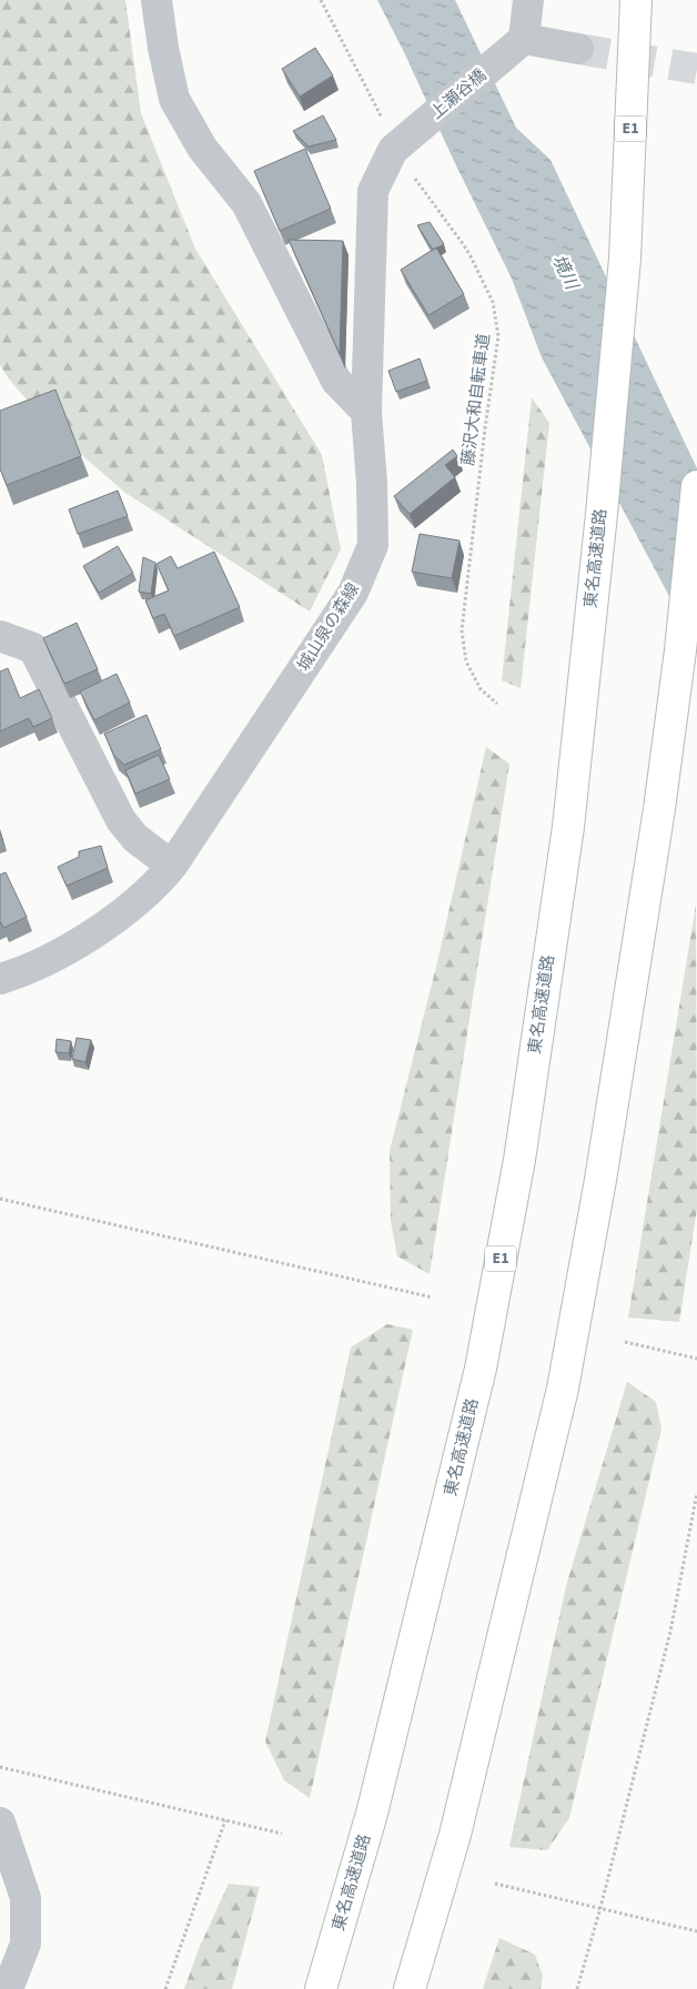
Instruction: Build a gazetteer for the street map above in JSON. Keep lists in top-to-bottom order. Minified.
{"streets":{"highway":["E1","東名高速道路"],"street":["上瀬谷橋","城山泉の森線"],"path":["藤沢大和自転車道"]},"crossings":[["上瀬谷橋","藤沢大和自転車道"],["上瀬谷橋","城山泉の森線"],["藤沢大和自転車道","城山泉の森線"]],"water":["境川"]}
